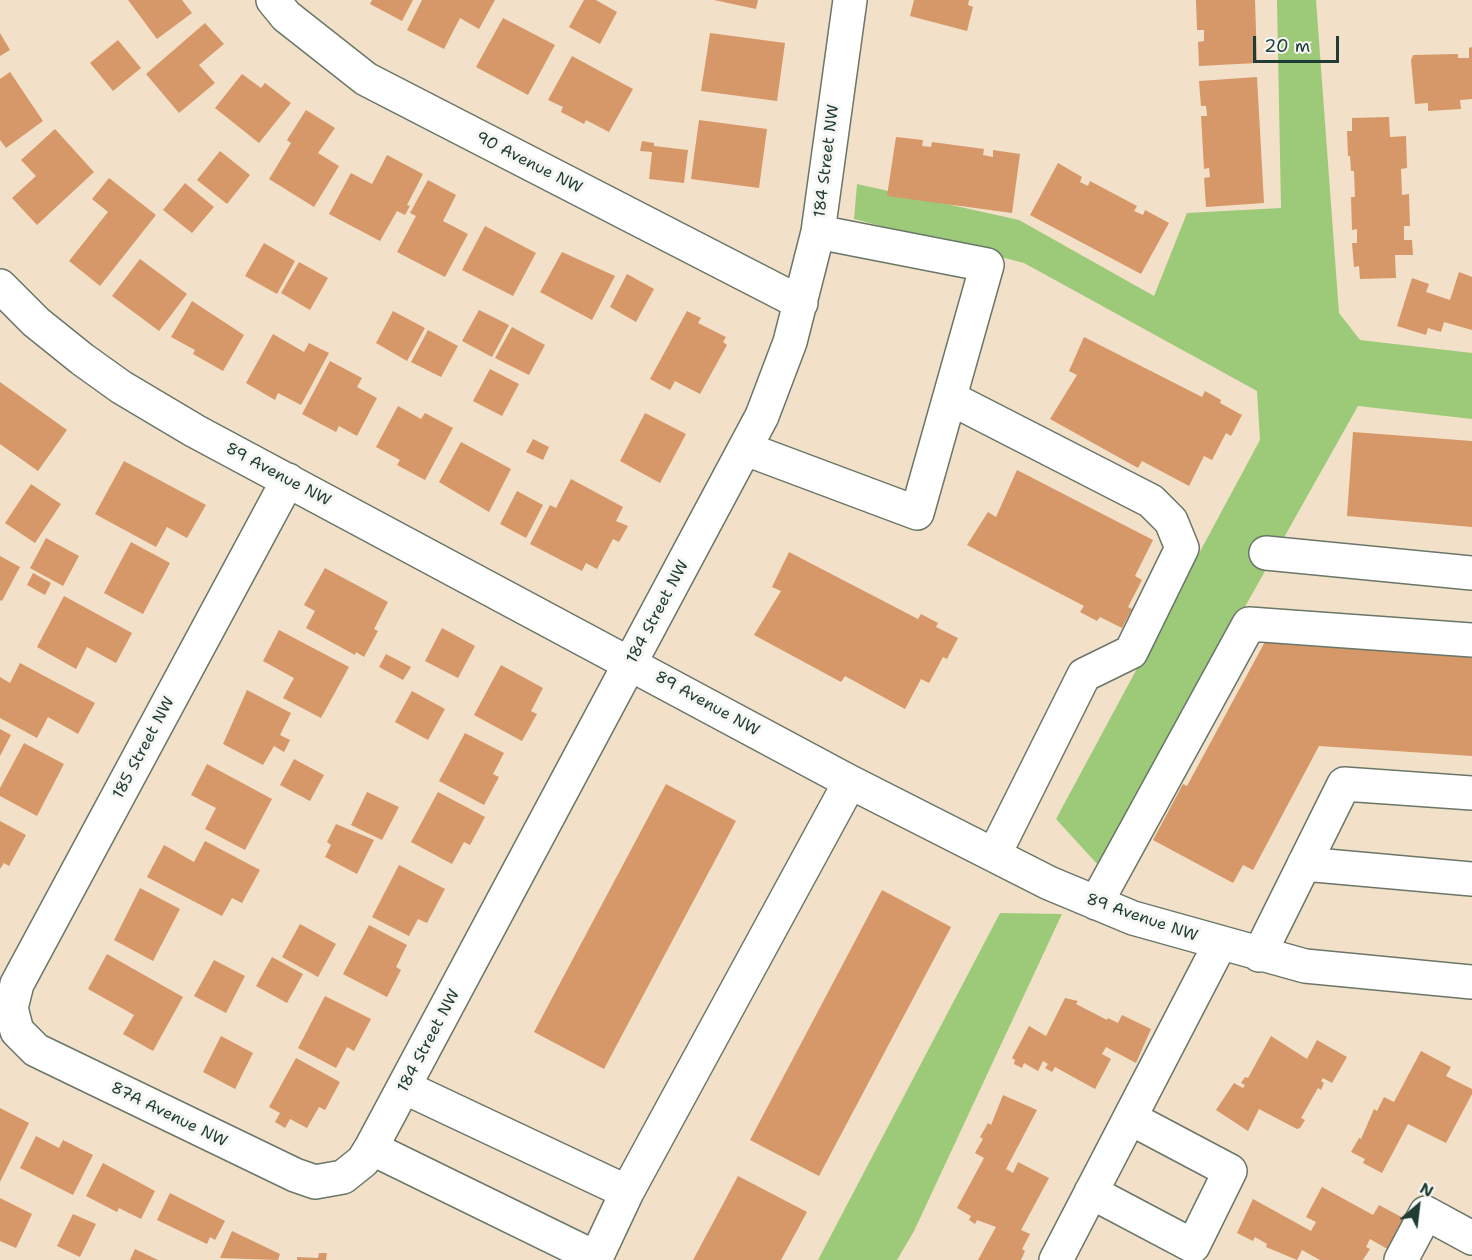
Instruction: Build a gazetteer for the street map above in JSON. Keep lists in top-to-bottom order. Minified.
{"streets":{"street":["184 Street NW","90 Avenue NW","89 Avenue NW","185 Street NW","87A Avenue NW"]},"crossings":[["184 Street NW","90 Avenue NW"],["184 Street NW","89 Avenue NW"],["184 Street NW","87A Avenue NW"],["89 Avenue NW","185 Street NW"],["185 Street NW","87A Avenue NW"]],"scale_bar":"20 m","north":"top right"}
